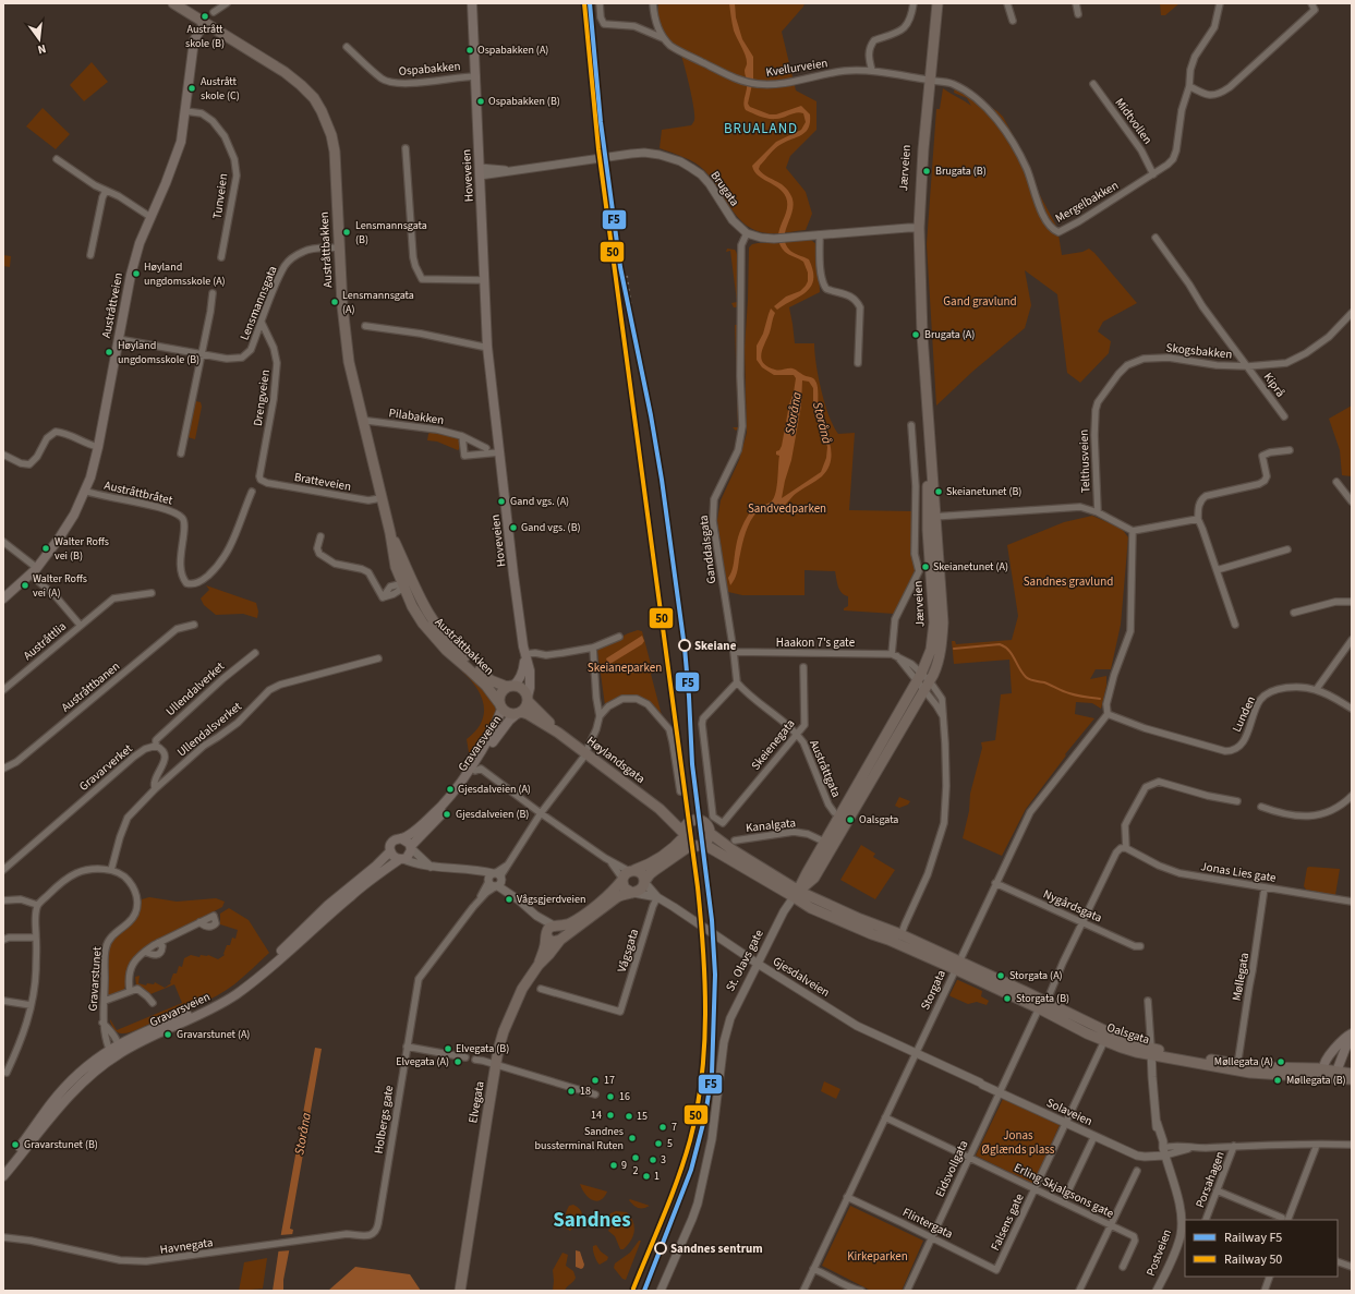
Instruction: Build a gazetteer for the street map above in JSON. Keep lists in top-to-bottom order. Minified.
{"streets":{"main road":["Jærveien","Hoveveien","Austråttbakken","Austråttveien","Gravarsveien","Høylandsgata","St. Olavs gate","Oalsgata","Elvegata"],"street":["Kvellurveien","Ospabakken","Midtvollen","Brugata","Tunveien","Mergelbakken","Lensmannsgata","Skogsbakken","Kiprå","Drengveien","Pilabakken","Telthusveien","Bratteveien","Austråttbråtet","Ganddalsgata","Austråttlia","Haakon 7's gate","Austråttbanen","Ullendalverket","Lunden","Ullendalsverket","Skeienegata","Gravarverket","Austråttgata","Kanalgata","Jonas Lies gate","Nygårdsgata","Vågsgata","Gjesdalveien","Møllegata","Gravarstunet","Storgata","Solaveien","Holbergs gate","Eidsvollgata","Porsahagen","Erling Skjalgsons gate","Falsens gate","Flintergata","Havnegata","Postveien"]},"crossings":[["Kvellurveien","Jærveien"],["Kvellurveien","Mergelbakken"],["Ospabakken","Hoveveien"],["Midtvollen","Mergelbakken"],["Jærveien","Mergelbakken"],["Jærveien","Telthusveien"],["Jærveien","Haakon 7's gate"],["Jærveien","St. Olavs gate"],["Hoveveien","Brugata"],["Hoveveien","Austråttbakken"],["Hoveveien","Gravarsveien"],["Hoveveien","Høylandsgata"],["Brugata","Ganddalsgata"],["Tunveien","Austråttveien"],["Austråttbakken","Lensmannsgata"],["Austråttbakken","Austråttveien"],["Austråttbakken","Bratteveien"],["Austråttbakken","Gravarsveien"],["Austråttbakken","Høylandsgata"],["Lensmannsgata","Austråttveien"],["Lensmannsgata","Drengveien"],["Austråttveien","Austråttbråtet"],["Austråttveien","Austråttlia"],["Skogsbakken","Kiprå"],["Skogsbakken","Telthusveien"],["Drengveien","Bratteveien"],["Ganddalsgata","Haakon 7's gate"],["Ganddalsgata","Skeienegata"],["Ganddalsgata","Austråttgata"],["Haakon 7's gate","St. Olavs gate"],["Ullendalverket","Gravarverket"],["Lunden","Storgata"],["Gravarsveien","Høylandsgata"],["Gravarsveien","Gravarstunet"],["Skeienegata","Austråttgata"],["Høylandsgata","Oalsgata"],["Kanalgata","St. Olavs gate"],["Jonas Lies gate","Møllegata"],["Jonas Lies gate","Eidsvollgata"],["Nygårdsgata","Storgata"],["Nygårdsgata","Eidsvollgata"],["Vågsgata","Gjesdalveien"],["St. Olavs gate","Gjesdalveien"],["St. Olavs gate","Oalsgata"],["Gjesdalveien","Elvegata"],["Gjesdalveien","Solaveien"],["Møllegata","Oalsgata"],["Storgata","Oalsgata"],["Storgata","Solaveien"],["Storgata","Erling Skjalgsons gate"],["Storgata","Flintergata"],["Oalsgata","Eidsvollgata"],["Oalsgata","Falsens gate"],["Oalsgata","Postveien"],["Solaveien","Eidsvollgata"],["Solaveien","Porsahagen"],["Solaveien","Falsens gate"],["Solaveien","Postveien"],["Holbergs gate","Havnegata"],["Eidsvollgata","Erling Skjalgsons gate"],["Eidsvollgata","Flintergata"],["Erling Skjalgsons gate","Falsens gate"],["Falsens gate","Flintergata"]],"districts":["BRUALAND","Sandnes"],"water":["Storåna","Storånå"],"parks":["Gand gravlund","Sandvedparken","Sandnes gravlund","Skeianeparken","Jonas Øglænds plass","Kirkeparken"],"places":["Austrått skole (B)","Ospabakken (A)","Austrått skole (C)","Ospabakken (B)","Brugata (B)","Lensmannsgata (B)","Høyland ungdomsskole (A)","Lensmannsgata (A)","Brugata (A)","Høyland ungdomsskole (B)","Skeianetunet (B)","Gand vgs. (A)","Gand vgs. (B)","Walter Roffs vei (B)","Skeianetunet (A)","Walter Roffs vei (A)","Skeiane","Gjesdalveien (A)","Gjesdalveien (B)","Oalsgata","Vågsgjerdveien","Storgata (A)","Storgata (B)","Gravarstunet (A)","Elvegata (B)","Elvegata (A)","Møllegata (A)","17","Møllegata (B)","18","16","14","15","7","Sandnes bussterminal Ruten","5","Gravarstunet (B)","2","3","9","1","Sandnes sentrum"],"lines":["rail line F5","rail line 50"],"legend":["Railway F5","Railway 50"],"north":"bottom"}
